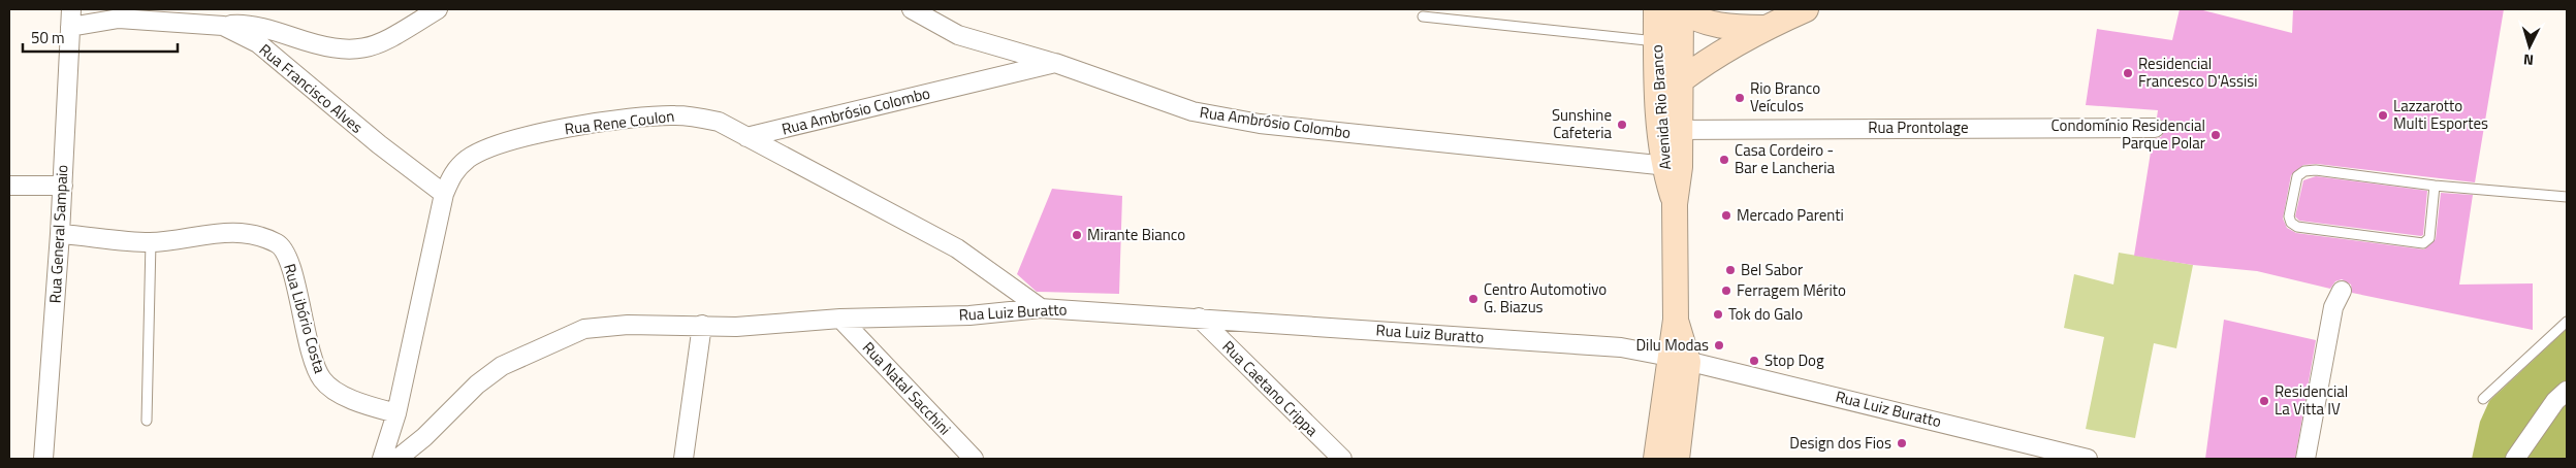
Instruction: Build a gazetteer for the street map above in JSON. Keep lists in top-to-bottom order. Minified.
{"streets":{"main road":["Avenida Rio Branco"],"street":["Rua Francisco Alves","Rua Ambrósio Colombo","Rua Rene Coulon","Rua Prontolage","Rua General Sampaio","Rua Luiz Buratto","Rua Libório Costa","Rua Natal Sacchini","Rua Caetano Crippa"]},"crossings":[["Rua Francisco Alves","Rua Rene Coulon"],["Rua Francisco Alves","Rua General Sampaio"],["Avenida Rio Branco","Rua Ambrósio Colombo"],["Avenida Rio Branco","Rua Prontolage"],["Avenida Rio Branco","Rua Luiz Buratto"],["Rua Ambrósio Colombo","Rua Rene Coulon"],["Rua Rene Coulon","Rua Luiz Buratto"],["Rua Rene Coulon","Rua Libório Costa"],["Rua General Sampaio","Rua Libório Costa"],["Rua Luiz Buratto","Rua Natal Sacchini"],["Rua Luiz Buratto","Rua Caetano Crippa"]],"places":["Residencial Francesco D'Assisi","Rio Branco Veículos","Lazzarotto Multi Esportes","Sunshine Cafeteria","Condomínio Residencial Parque Polar","Casa Cordeiro - Bar e Lancheria","Mercado Parenti","Mirante Bianco","Bel Sabor","Ferragem Mérito","Centro Automotivo G. Biazus","Tok do Galo","Dilu Modas","Stop Dog","Residencial La Vitta IV","Design dos Fios"],"scale_bar":"50 m","north":"bottom"}
